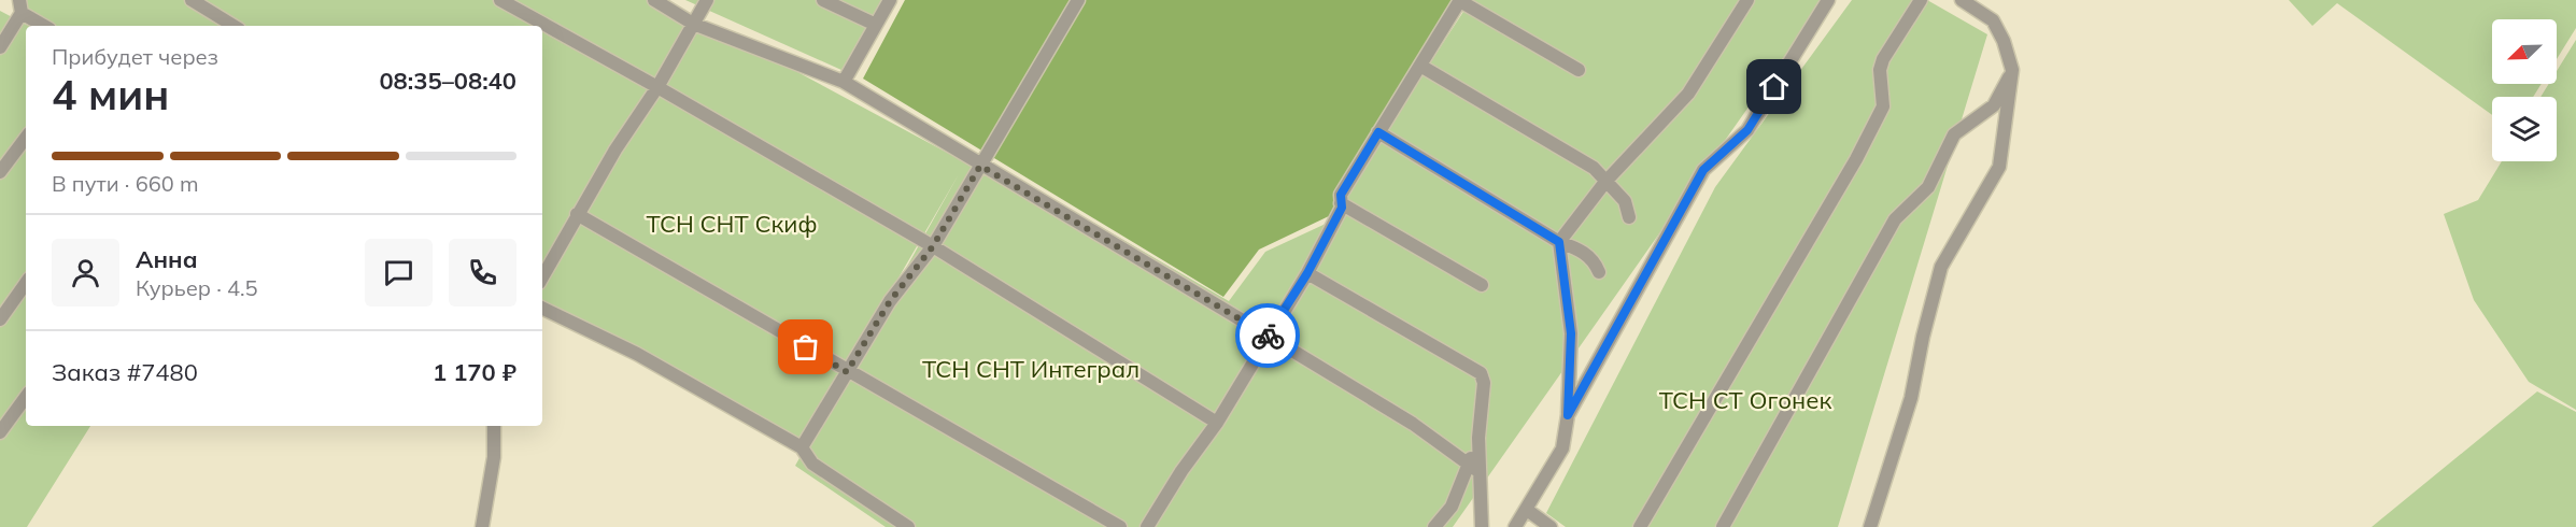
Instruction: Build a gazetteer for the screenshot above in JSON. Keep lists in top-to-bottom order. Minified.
{"parks":["ТСН СНТ Скиф","ТСН СНТ Интеграл","ТСН СТ Огонек"],"north":"bottom left","page":{"heading":["4 мин","Прибудет через","08:35–08:40"],"panel":["Анна","Курьер · 4.5","Заказ #7480","1 170 ₽"],"bar":"В пути · 660 m"}}
